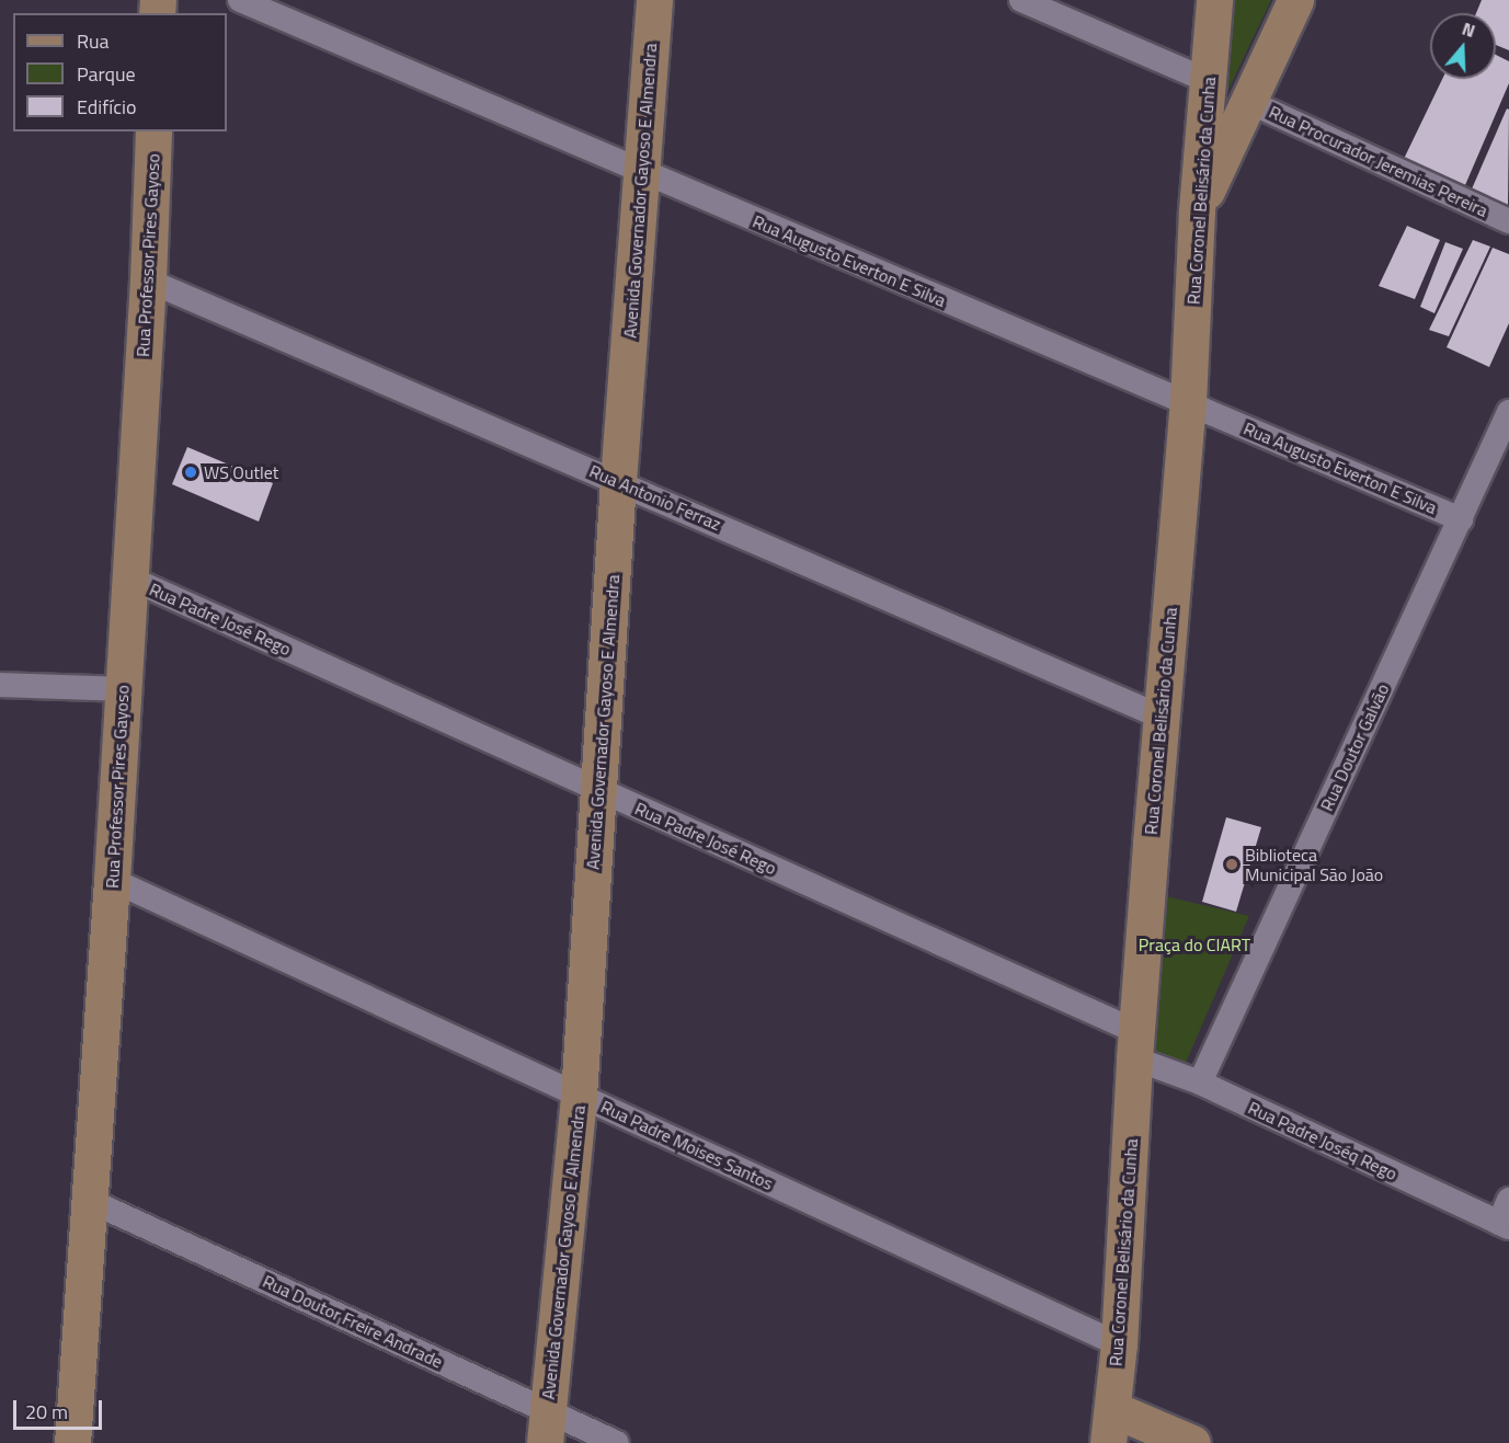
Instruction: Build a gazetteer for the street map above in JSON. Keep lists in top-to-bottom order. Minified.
{"streets":{"main road":["Avenida Governador Gayoso E Almendra","Rua Coronel Belisário da Cunha","Rua Professor Pires Gayoso"],"street":["Rua Procurador Jeremias Pereira","Rua Augusto Everton E Silva","Rua Antonio Ferraz","Rua Padre José Rego","Rua Doutor Galvão","Rua Padre Joséq Rego","Rua Padre Moises Santos","Rua Doutor Freire Andrade"]},"crossings":[["Avenida Governador Gayoso E Almendra","Rua Augusto Everton E Silva"],["Avenida Governador Gayoso E Almendra","Rua Antonio Ferraz"],["Avenida Governador Gayoso E Almendra","Rua Padre José Rego"],["Avenida Governador Gayoso E Almendra","Rua Padre Moises Santos"],["Avenida Governador Gayoso E Almendra","Rua Doutor Freire Andrade"],["Rua Coronel Belisário da Cunha","Rua Augusto Everton E Silva"],["Rua Coronel Belisário da Cunha","Rua Antonio Ferraz"],["Rua Coronel Belisário da Cunha","Rua Padre José Rego"],["Rua Coronel Belisário da Cunha","Rua Padre Joséq Rego"],["Rua Coronel Belisário da Cunha","Rua Padre Moises Santos"],["Rua Professor Pires Gayoso","Rua Antonio Ferraz"],["Rua Professor Pires Gayoso","Rua Padre José Rego"],["Rua Professor Pires Gayoso","Rua Padre Moises Santos"],["Rua Professor Pires Gayoso","Rua Doutor Freire Andrade"],["Rua Augusto Everton E Silva","Rua Doutor Galvão"],["Rua Padre José Rego","Rua Padre Joséq Rego"],["Rua Doutor Galvão","Rua Padre Joséq Rego"]],"parks":["Praça do CIART"],"places":["WS Outlet","Biblioteca Municipal São João"],"legend":["Rua","Parque","Edifício"],"scale_bar":"20 m","north":"top"}
